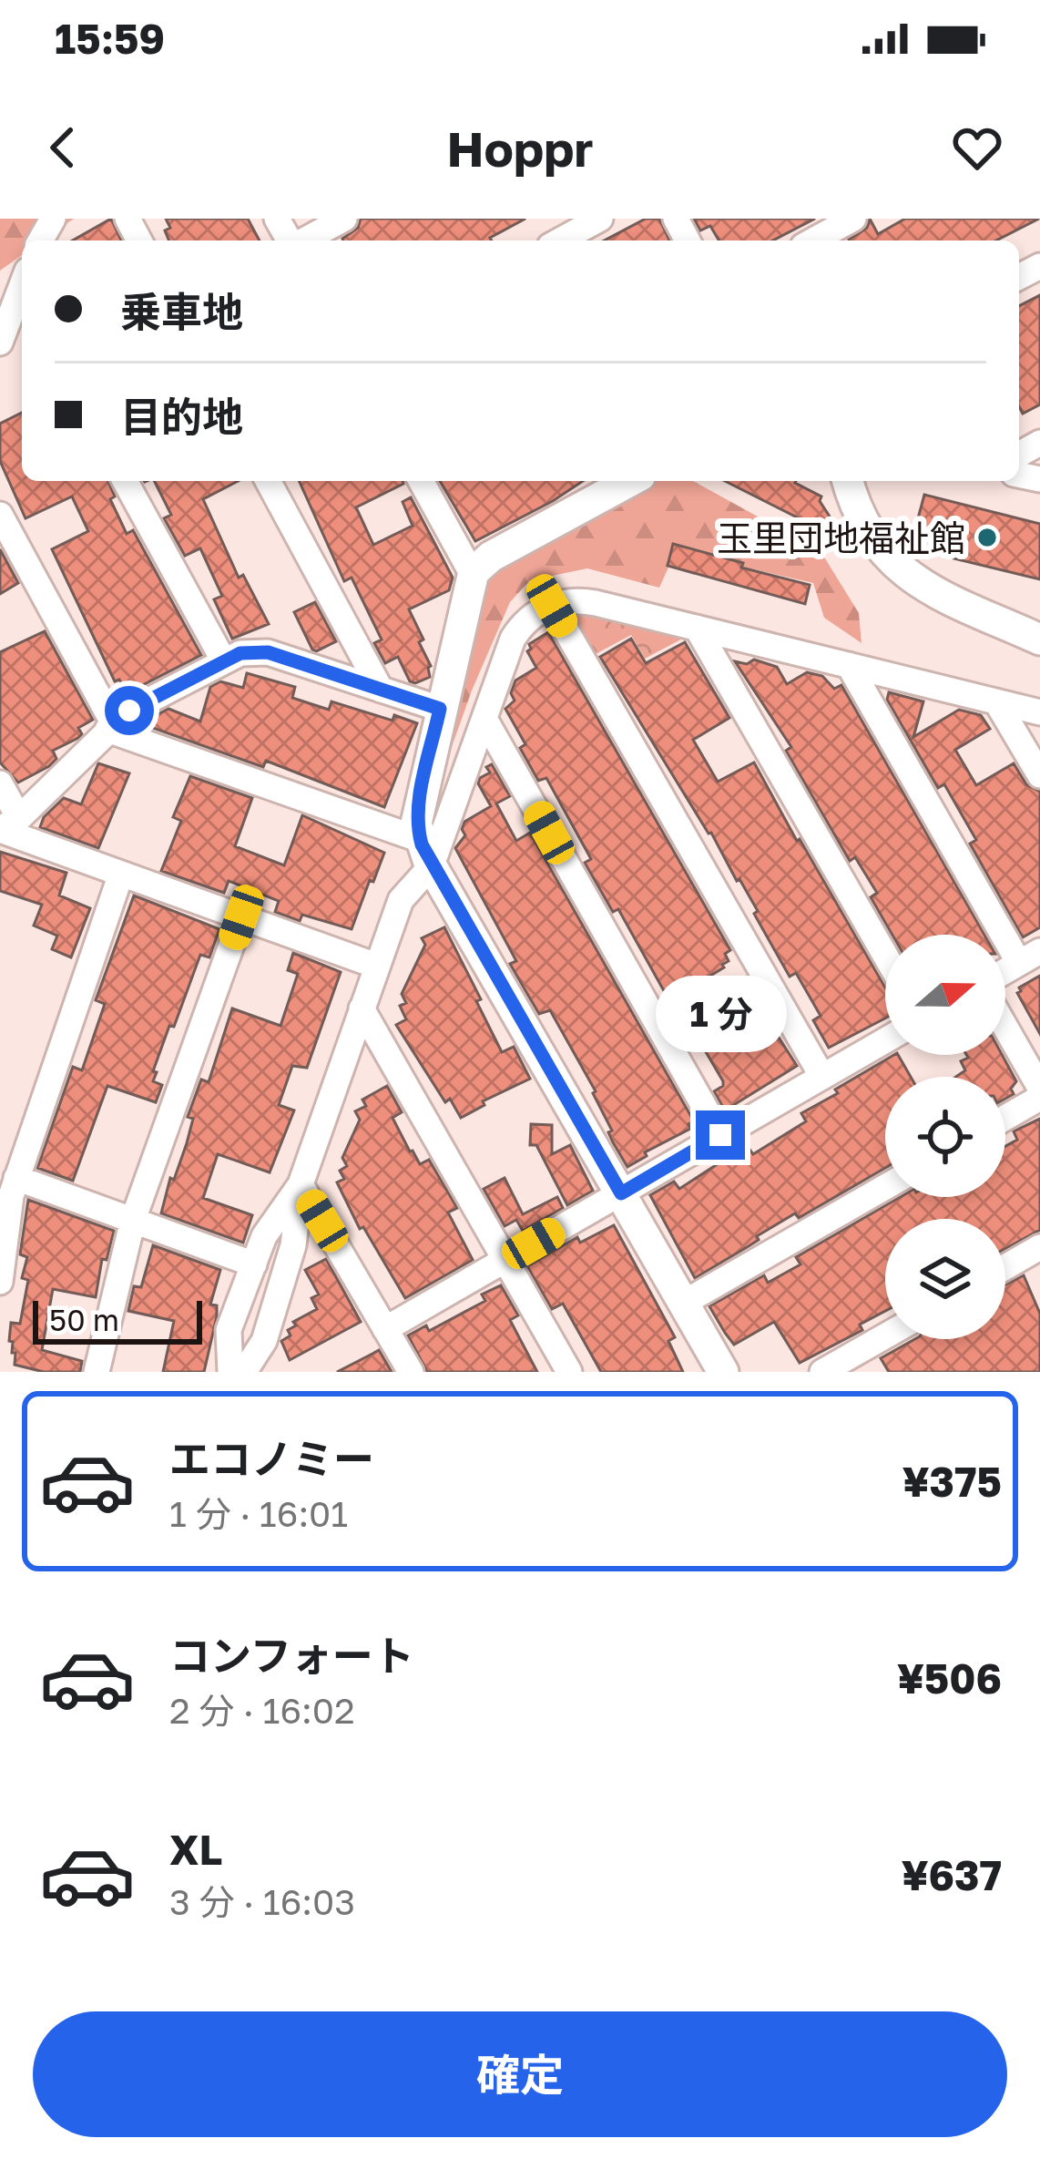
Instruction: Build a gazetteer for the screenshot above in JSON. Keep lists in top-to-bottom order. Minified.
{"places":["玉里団地福祉館"],"scale_bar":"50 m","north":"right","page":{"status":"15:59","header":"Hoppr","banner":["乗車地","目的地"],"bubble":"1 分","scale":"50 m","list":[{"name":"エコノミー","note":"1 分 · 16:01","value":"¥375"},{"name":"コンフォート","note":"2 分 · 16:02","value":"¥506"},{"name":"XL","note":"3 分 · 16:03","value":"¥637"}],"buttons":"確定"}}
